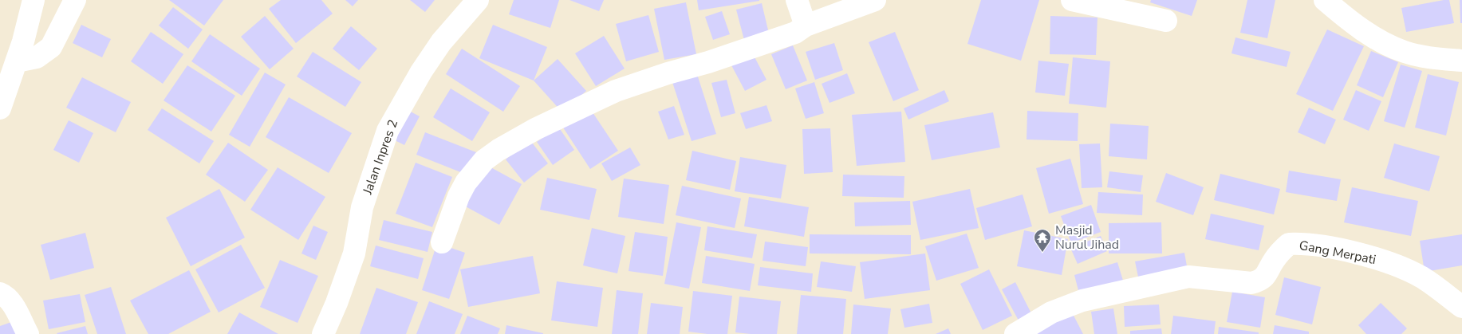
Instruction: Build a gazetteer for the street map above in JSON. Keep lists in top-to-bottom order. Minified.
{"streets":{"street":["Jalan Inpres 2","Gang Merpati"]},"places":{"temple":["Masjid Nurul Jihad"]}}
